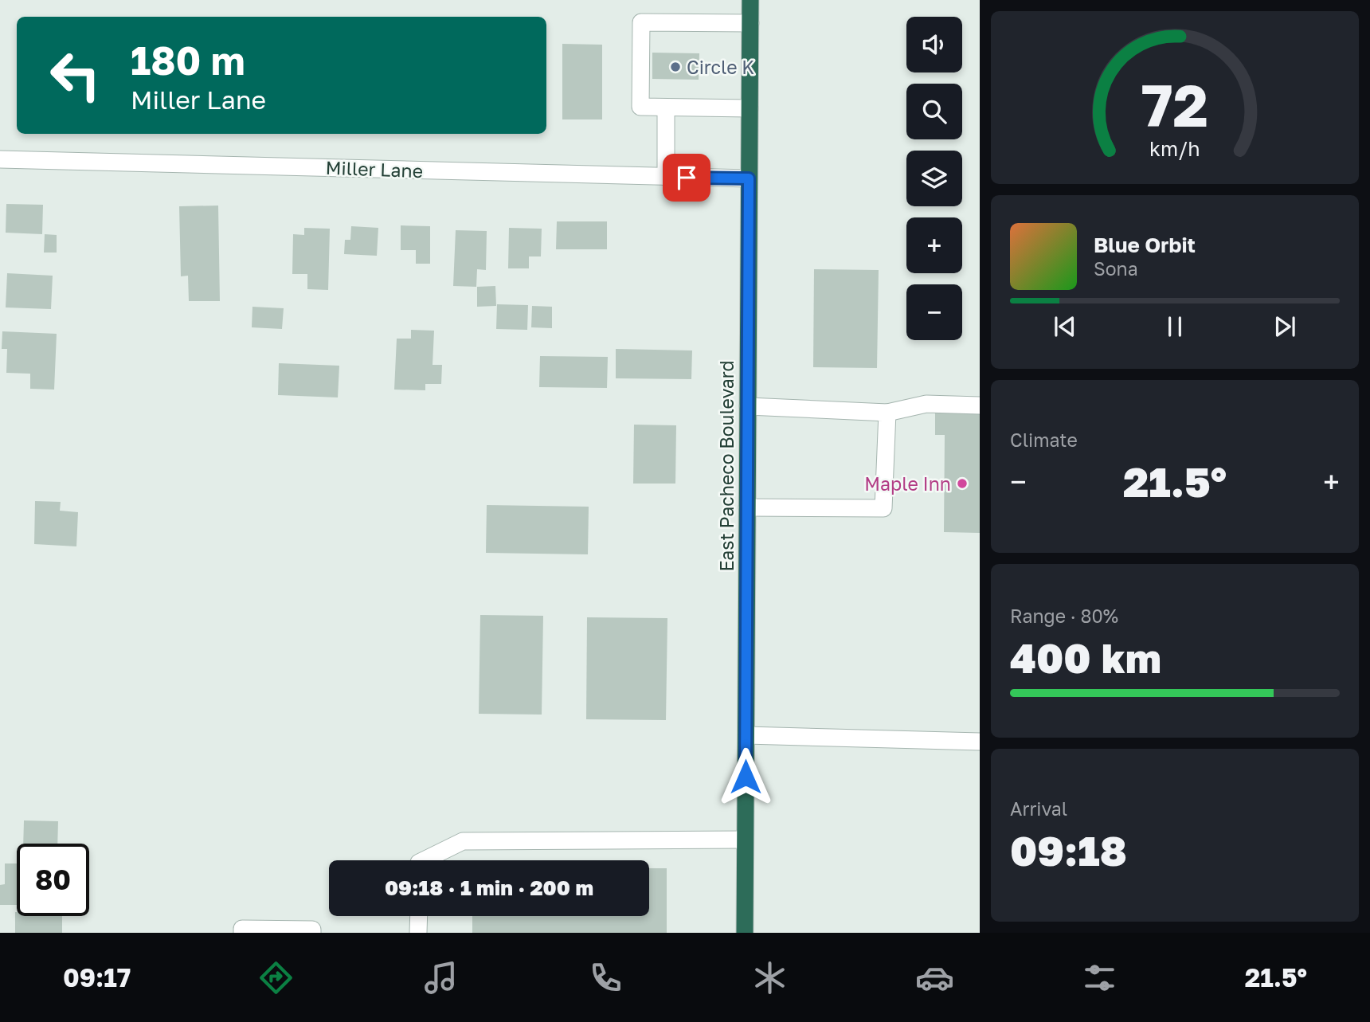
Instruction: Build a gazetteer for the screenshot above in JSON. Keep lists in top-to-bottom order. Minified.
{"streets":{"highway":["East Pacheco Boulevard"],"street":["Miller Lane"]},"crossings":[["Miller Lane","East Pacheco Boulevard"]],"places":["Circle K","Maple Inn"],"page":{"map_buttons":["+","−"],"turn":["180 m","Miller Lane"],"song":["Blue Orbit","Sona"],"tile":["Climate",["Range · 80%","400 km"],["Arrival","09:18"]],"heat":["−","21.5°","+"],"limit":"80","trip":"09:18 · 1 min · 200 m","tabs":["09:17","21.5°"],"gauge":["72","km/h"]}}
